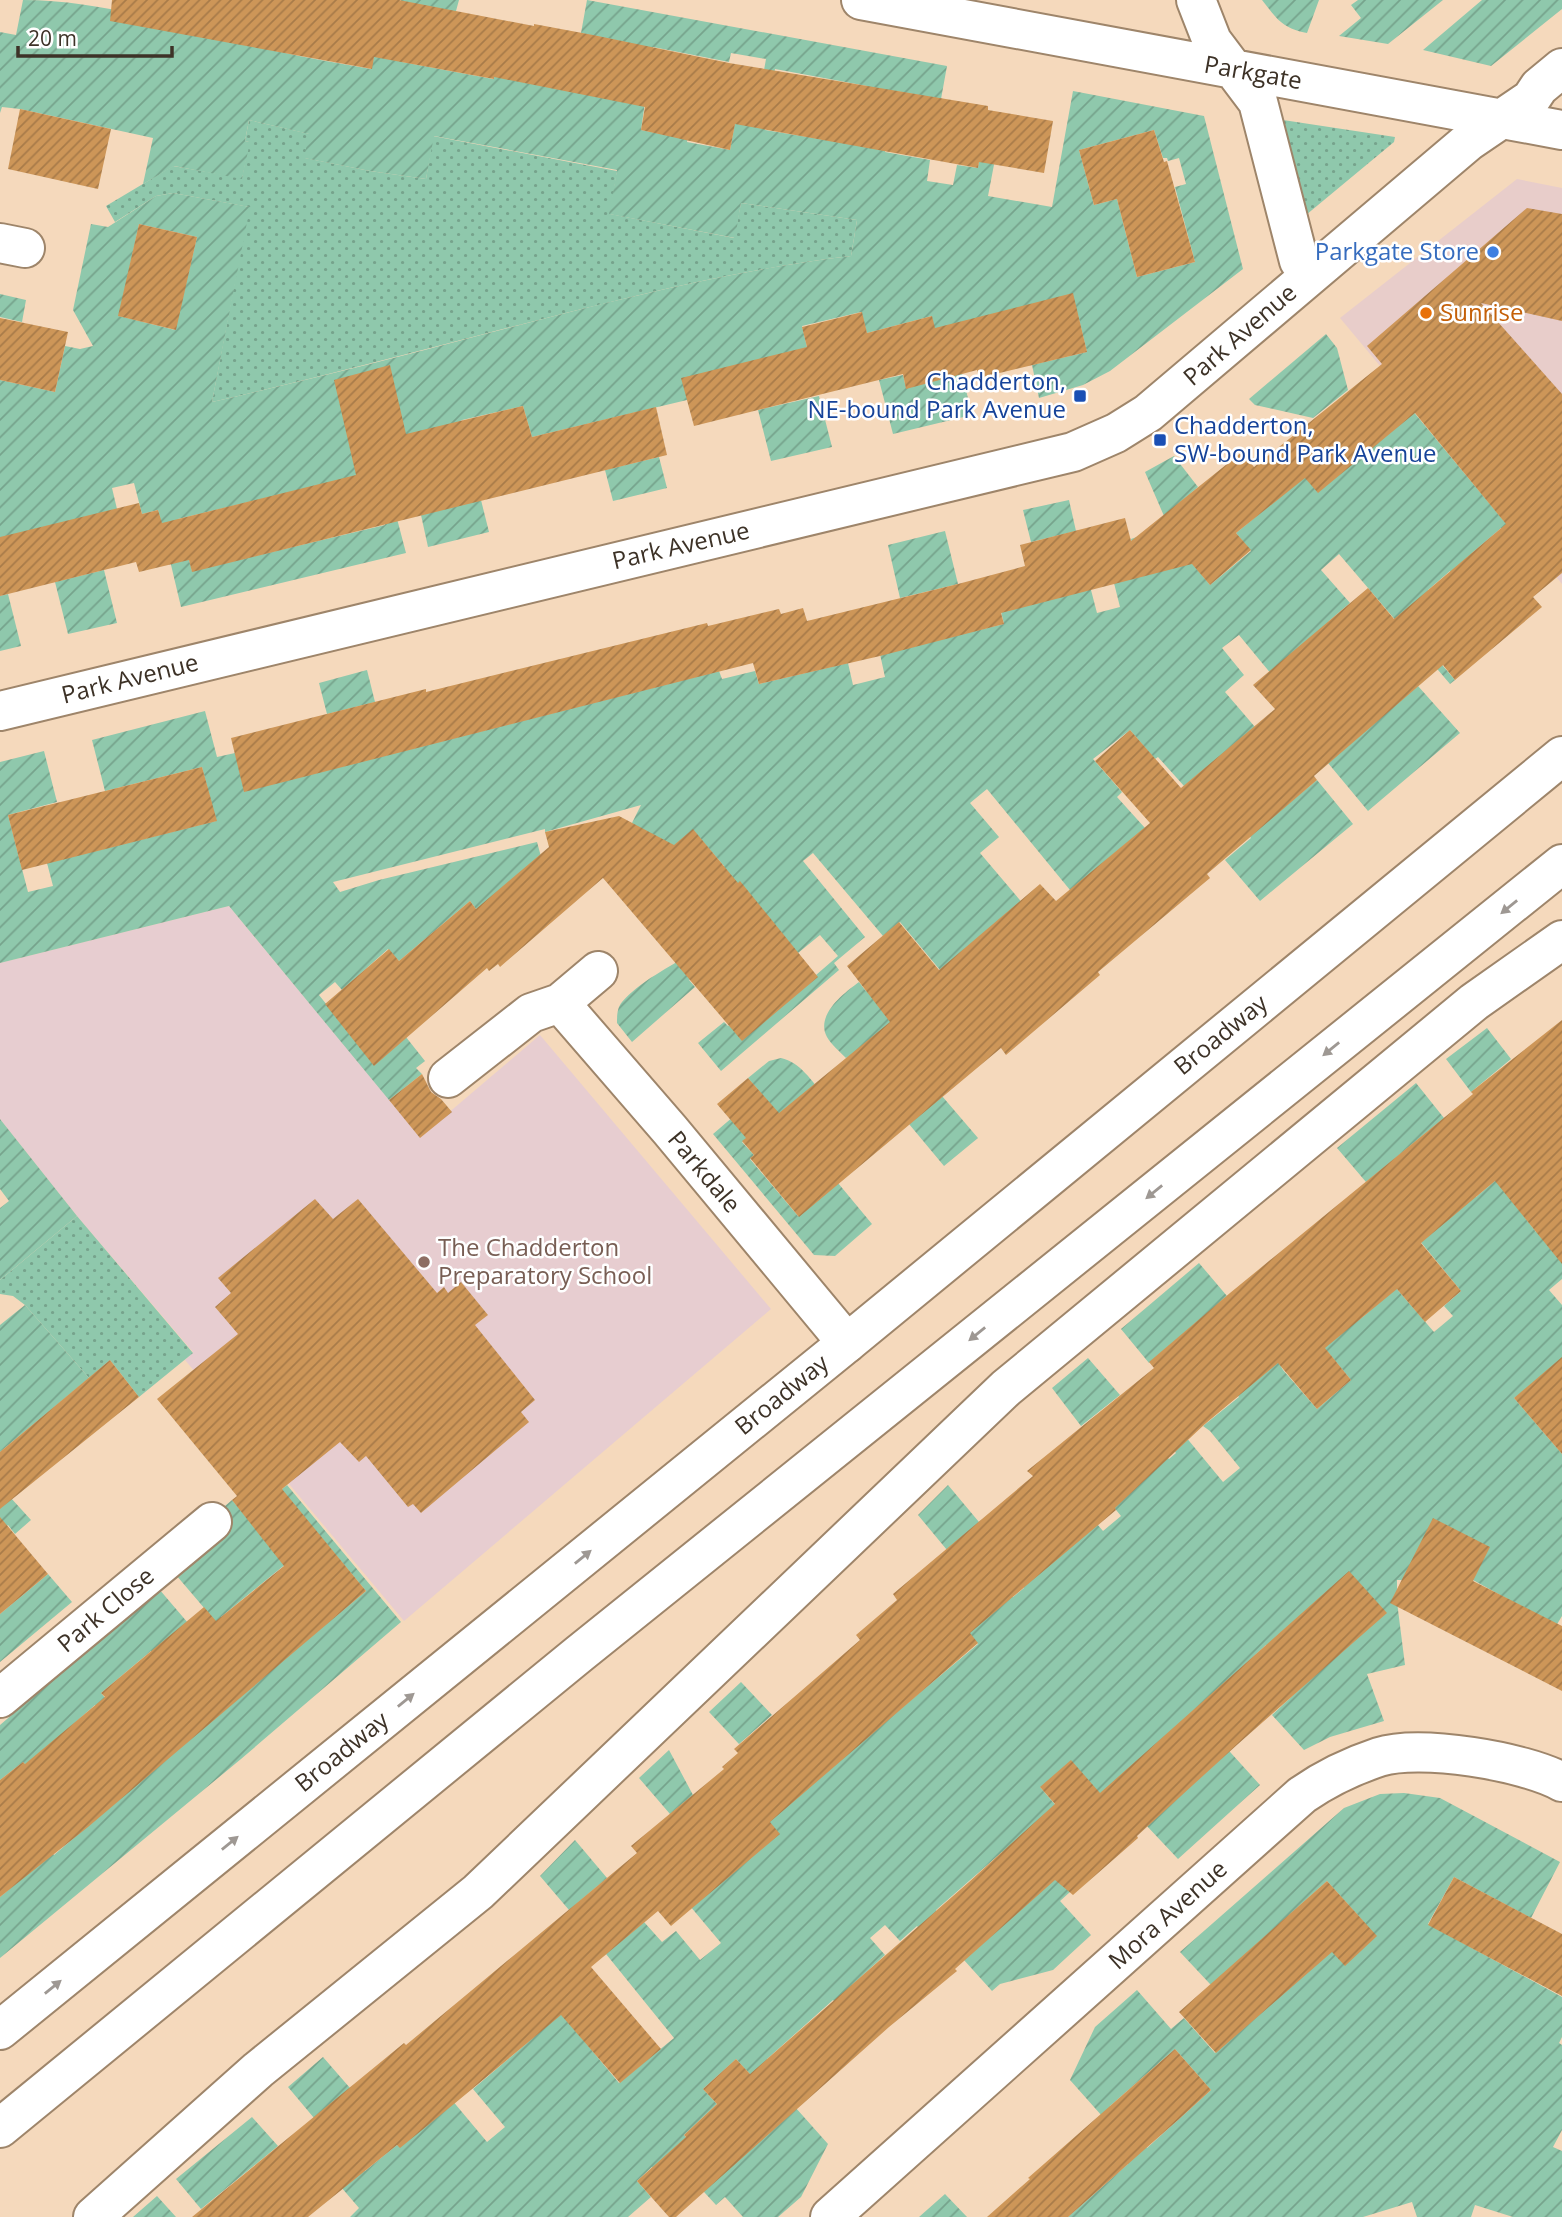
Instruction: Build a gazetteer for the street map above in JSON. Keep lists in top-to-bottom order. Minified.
{"streets":{"main road":["Parkgate","Park Avenue","Broadway","Parkdale","Park Close","Mora Avenue"]},"crossings":[["Parkgate","Park Avenue"],["Broadway","Parkdale"]],"places":{"other":["Parkgate Store","Sunrise","The Chadderton Preparatory School"],"transit":["Chadderton, NE-bound Park Avenue","Chadderton, SW-bound Park Avenue"]},"scale_bar":"20 m"}
